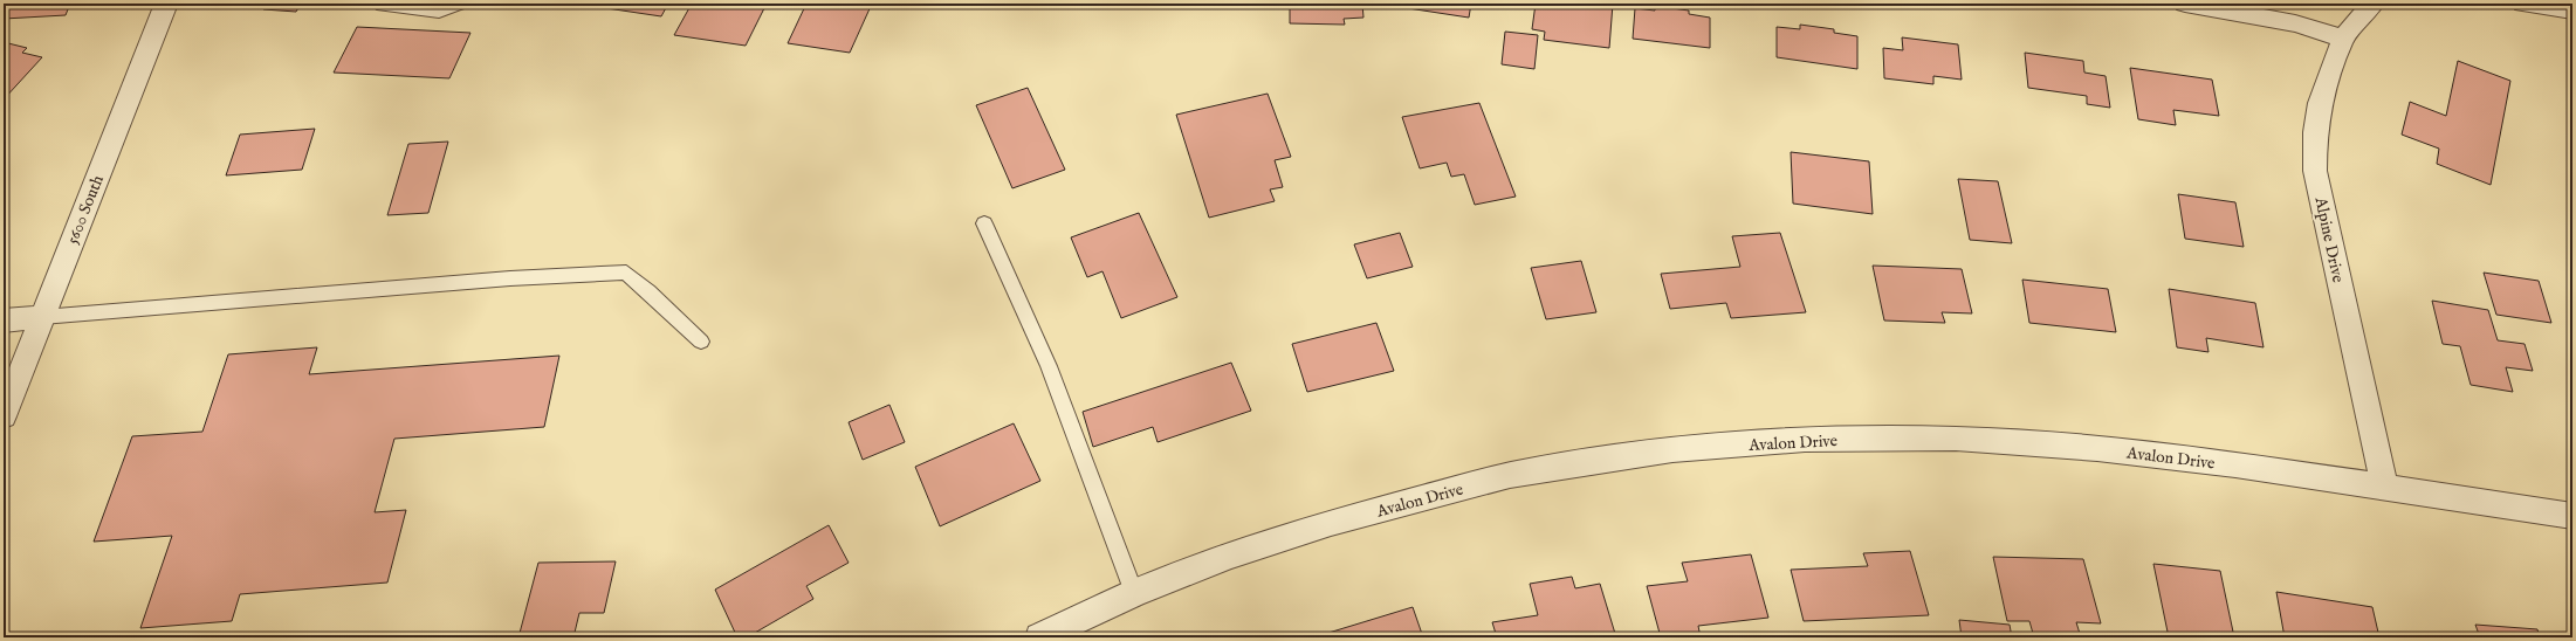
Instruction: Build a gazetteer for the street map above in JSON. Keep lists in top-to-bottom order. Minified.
{"streets":{"street":["5600 South","Alpine Drive","Avalon Drive"]},"crossings":[["Alpine Drive","Avalon Drive"]]}
